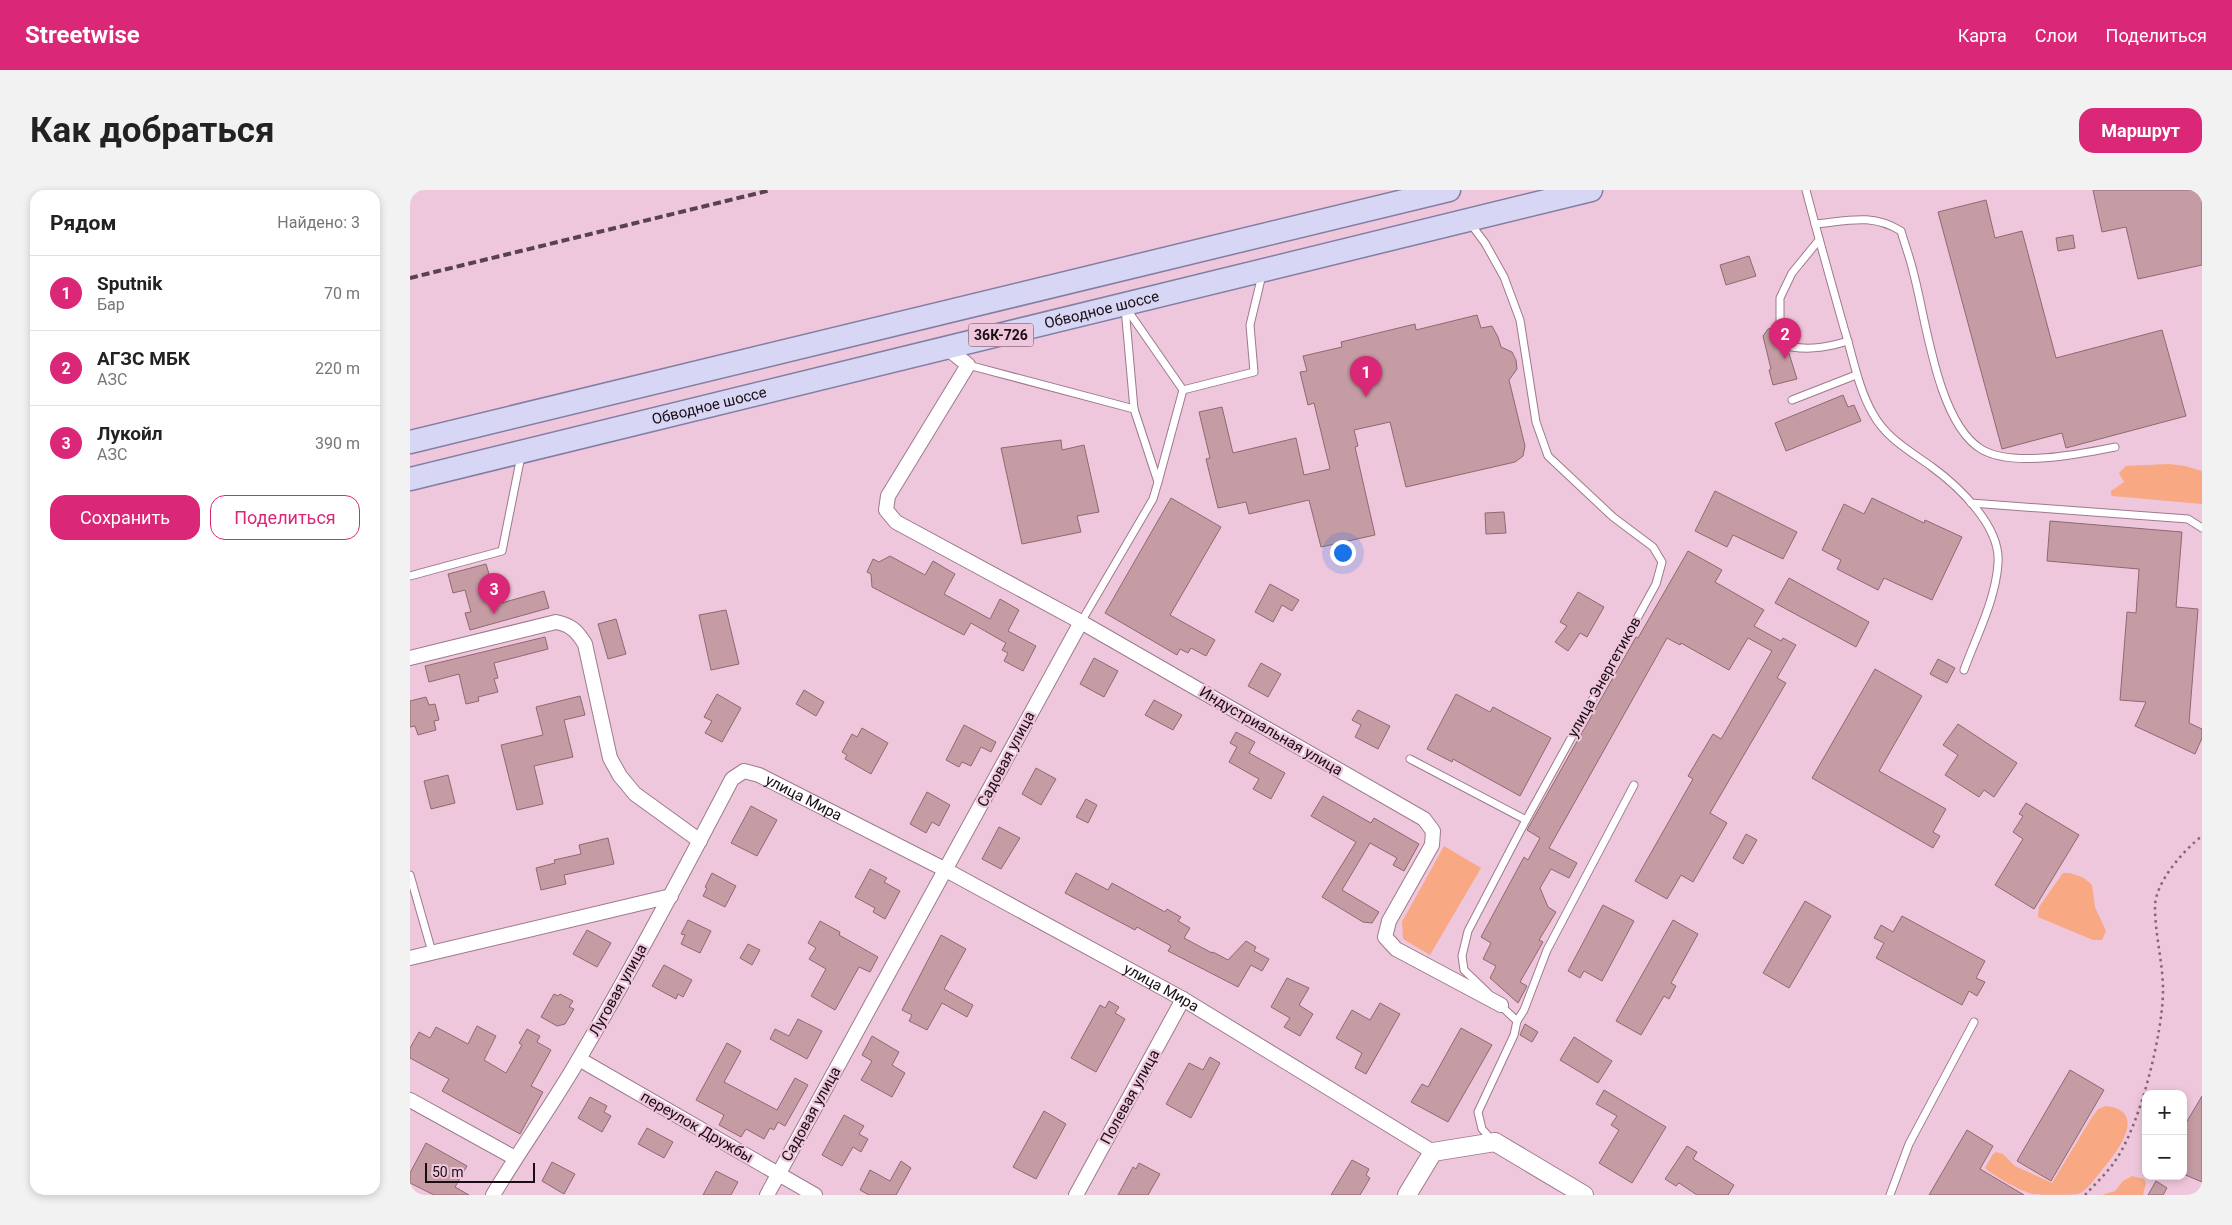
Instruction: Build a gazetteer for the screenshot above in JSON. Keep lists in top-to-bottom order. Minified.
{"streets":{"main road":["Обводное шоссе","36К-726"],"street":["Индустриальная улица","Садовая улица","улица Мира","Луговая улица","Полевая улица","переулок Дружбы"],"lane":["улица Энергетиков"]},"crossings":[["Обводное шоссе","улица Энергетиков"],["улица Энергетиков","Индустриальная улица"],["Индустриальная улица","Садовая улица"],["Садовая улица","улица Мира"],["Садовая улица","переулок Дружбы"],["улица Мира","Луговая улица"],["улица Мира","Полевая улица"],["Луговая улица","переулок Дружбы"]],"scale_bar":"50 m","page":{"header":"Streetwise","nav":["Карта","Слои","Поделиться"],"buttons":["Маршрут",["Сохранить","Поделиться"]],"title":"Как добраться","heading":["Рядом","Найдено: 3"],"list":[{"mark":"1","name":"Sputnik","note":"Бар","value":"70 m"},{"mark":"2","name":"АГЗС МБК","note":"АЗС","value":"220 m"},{"mark":"3","name":"Лукойл","note":"АЗС","value":"390 m"}],"pins":["2","1","3"],"map_buttons":["+","−"],"scale":"50 m"}}
